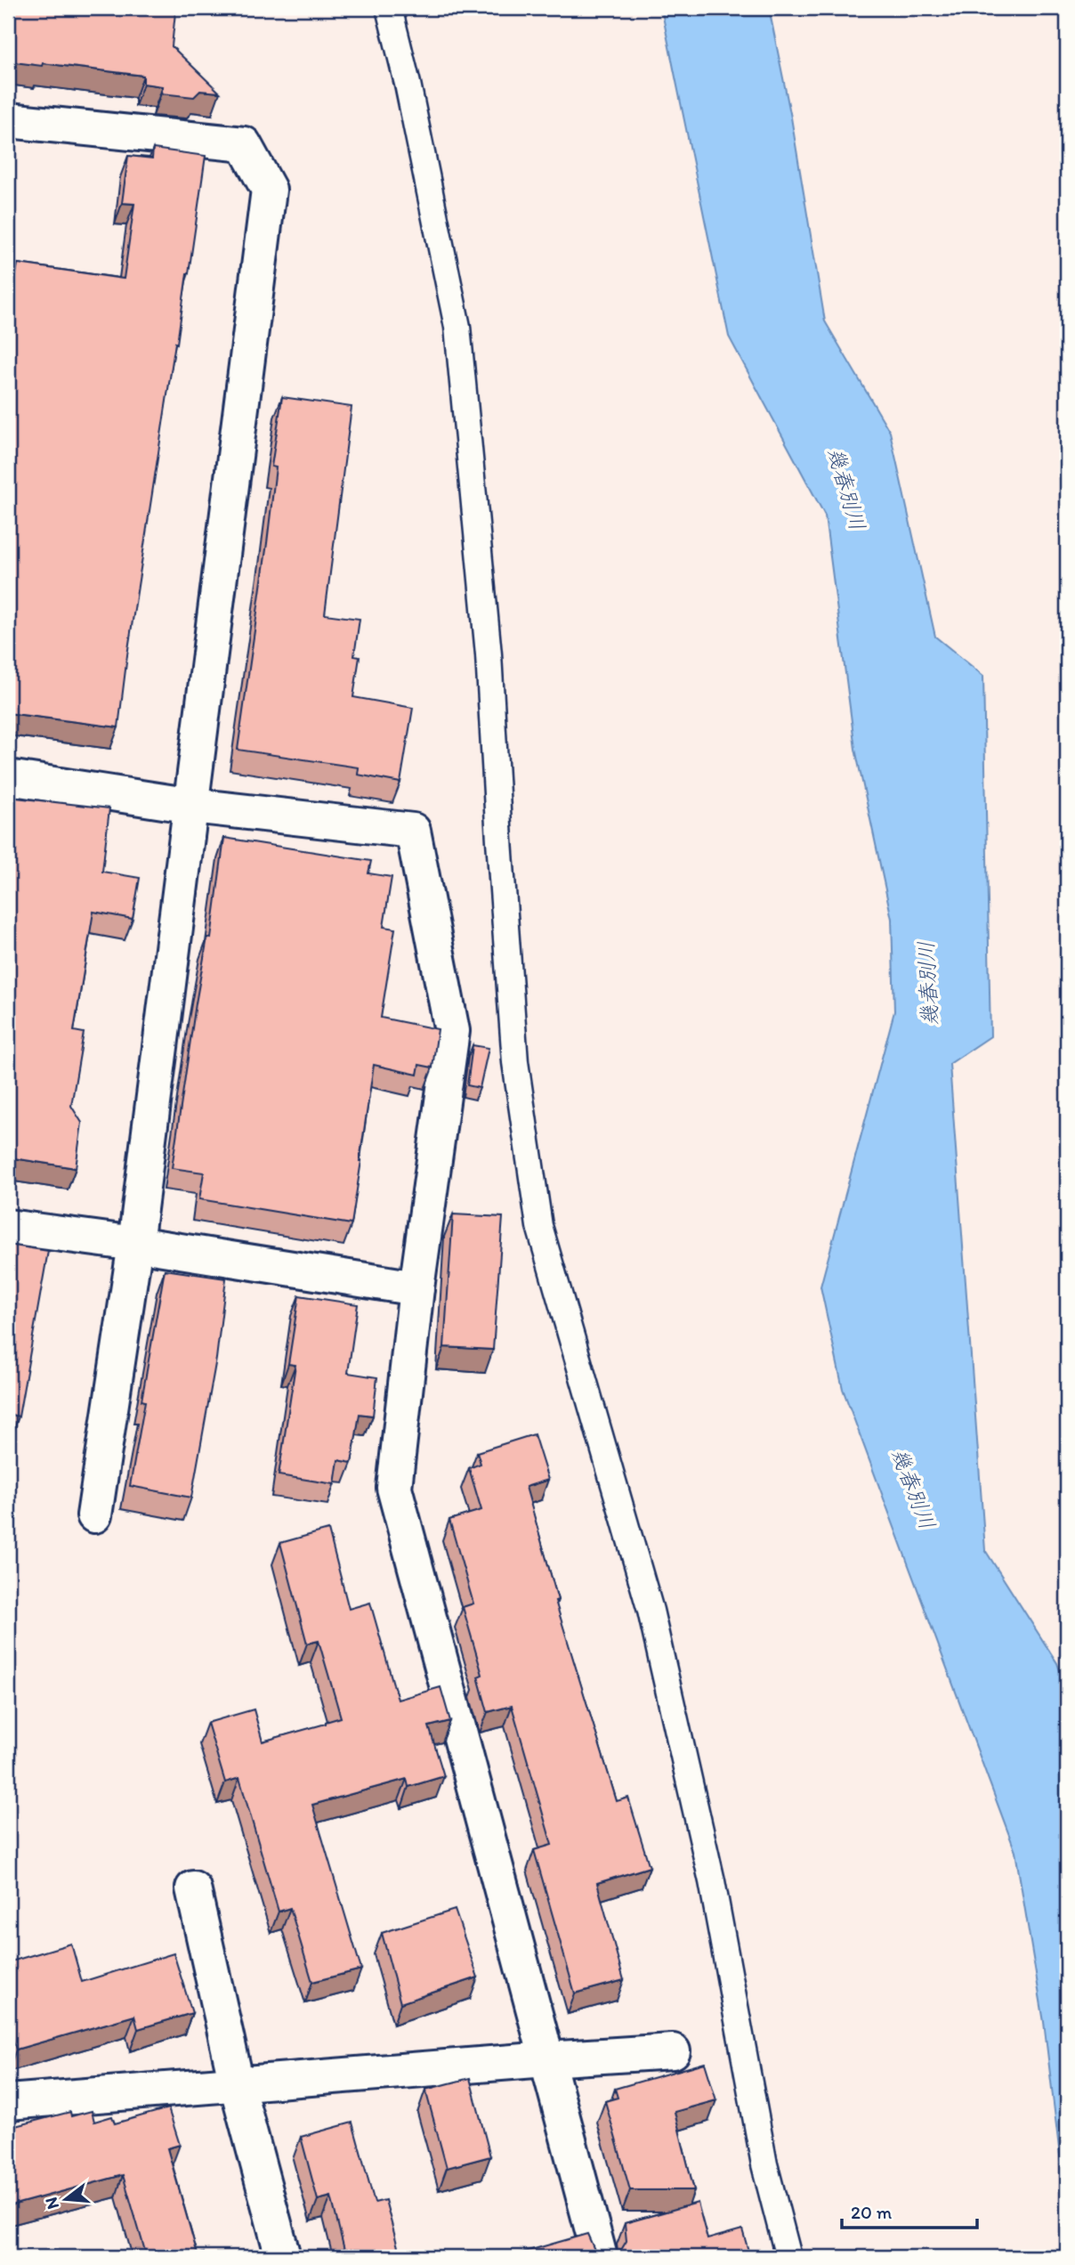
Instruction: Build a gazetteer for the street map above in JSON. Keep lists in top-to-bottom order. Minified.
{"water":["幾春別川"],"scale_bar":"20 m","north":"left"}
